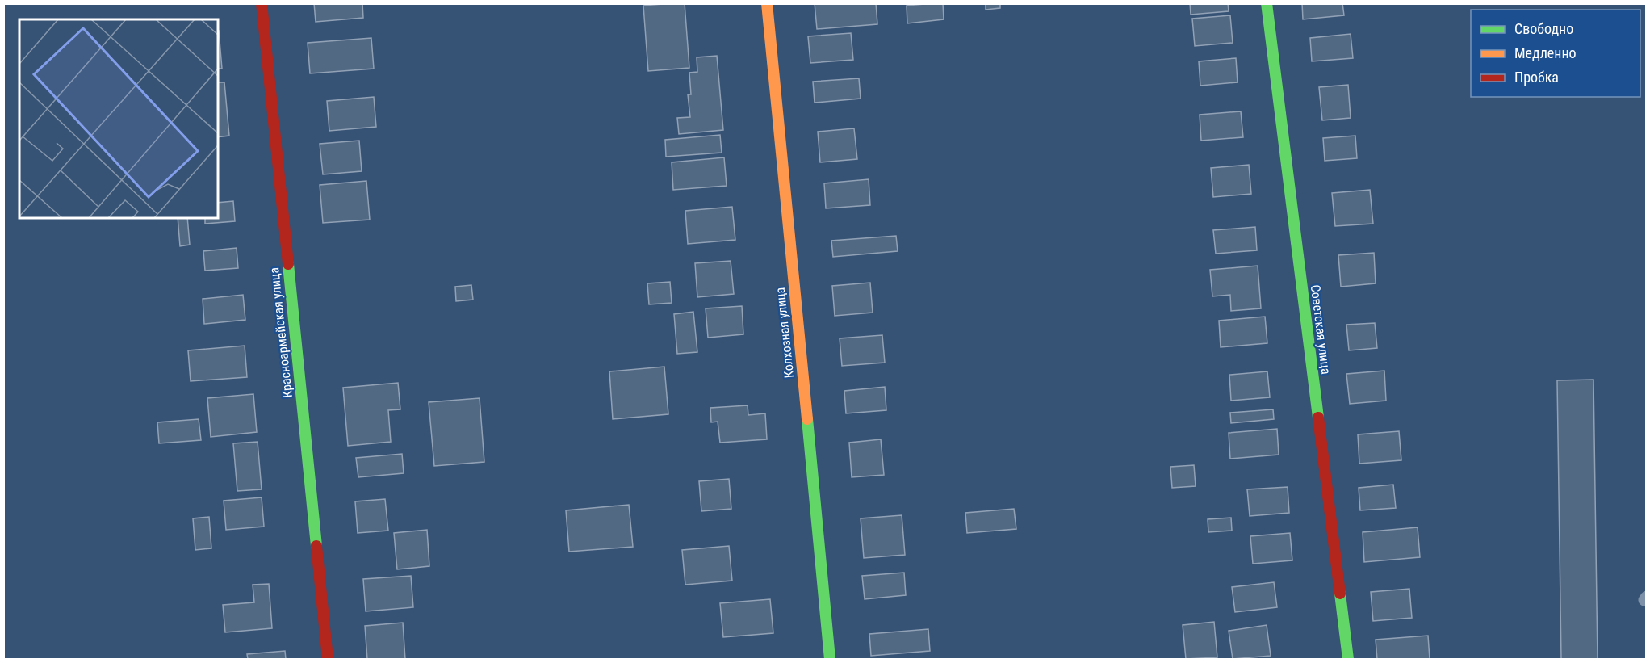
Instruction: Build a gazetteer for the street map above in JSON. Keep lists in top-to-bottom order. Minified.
{"streets":{"street":["Советская улица","Красноармейская улица","Колхозная улица"]},"legend":["Свободно","Медленно","Пробка"]}
